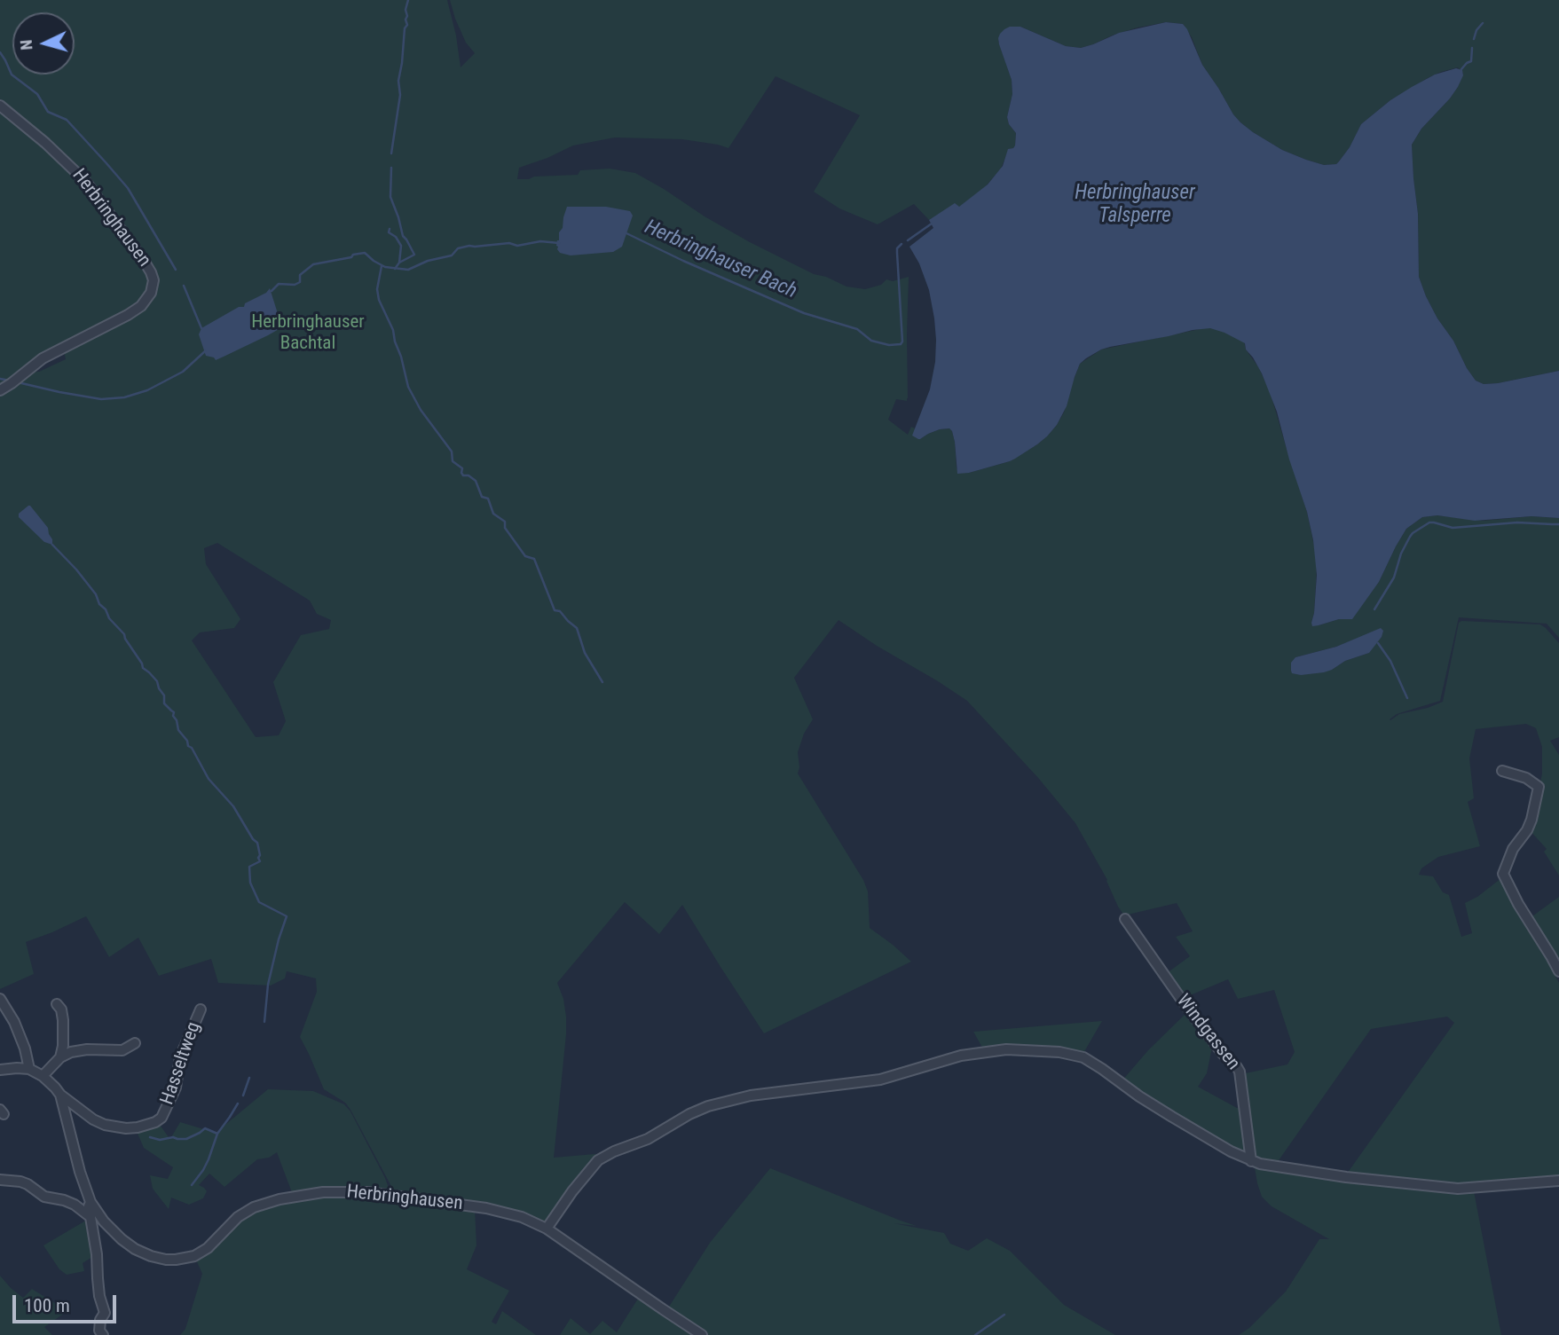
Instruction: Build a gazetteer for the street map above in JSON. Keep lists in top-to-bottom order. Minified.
{"streets":{"street":["Herbringhausen","Windgassen","Hasseltweg"]},"crossings":[["Herbringhausen","Hasseltweg"]],"water":["Herbringhauser Talsperre","Herbringhauser Bach"],"parks":["Herbringhauser Bachtal"],"scale_bar":"100 m","north":"left"}
